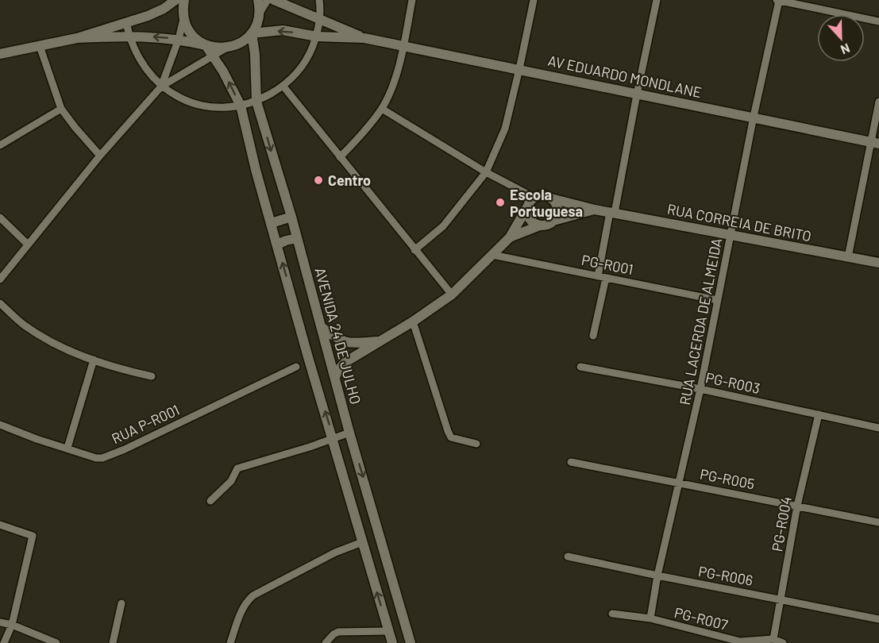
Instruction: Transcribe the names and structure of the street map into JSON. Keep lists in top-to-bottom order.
{
  "streets": {
    "street": [
      "AV EDUARDO MONDLANE",
      "RUA CORREIA DE BRITO",
      "PG-R001",
      "RUA LACERDA DE ALMEIDA",
      "AVENIDA 24 DE JULHO",
      "PG-R003",
      "RUA P-R001",
      "PG-R005",
      "PG-R004",
      "PG-R006",
      "PG-R007"
    ]
  },
  "crossings": [
    ["AV EDUARDO MONDLANE", "RUA LACERDA DE ALMEIDA"],
    ["RUA CORREIA DE BRITO", "RUA LACERDA DE ALMEIDA"],
    ["PG-R001", "RUA LACERDA DE ALMEIDA"],
    ["RUA LACERDA DE ALMEIDA", "PG-R003"],
    ["RUA LACERDA DE ALMEIDA", "PG-R005"],
    ["RUA LACERDA DE ALMEIDA", "PG-R006"],
    ["RUA LACERDA DE ALMEIDA", "PG-R007"],
    ["PG-R003", "PG-R004"],
    ["PG-R005", "PG-R004"],
    ["PG-R004", "PG-R006"],
    ["PG-R004", "PG-R007"]
  ],
  "places": ["Centro", "Escola Portuguesa"],
  "north": "bottom"
}
